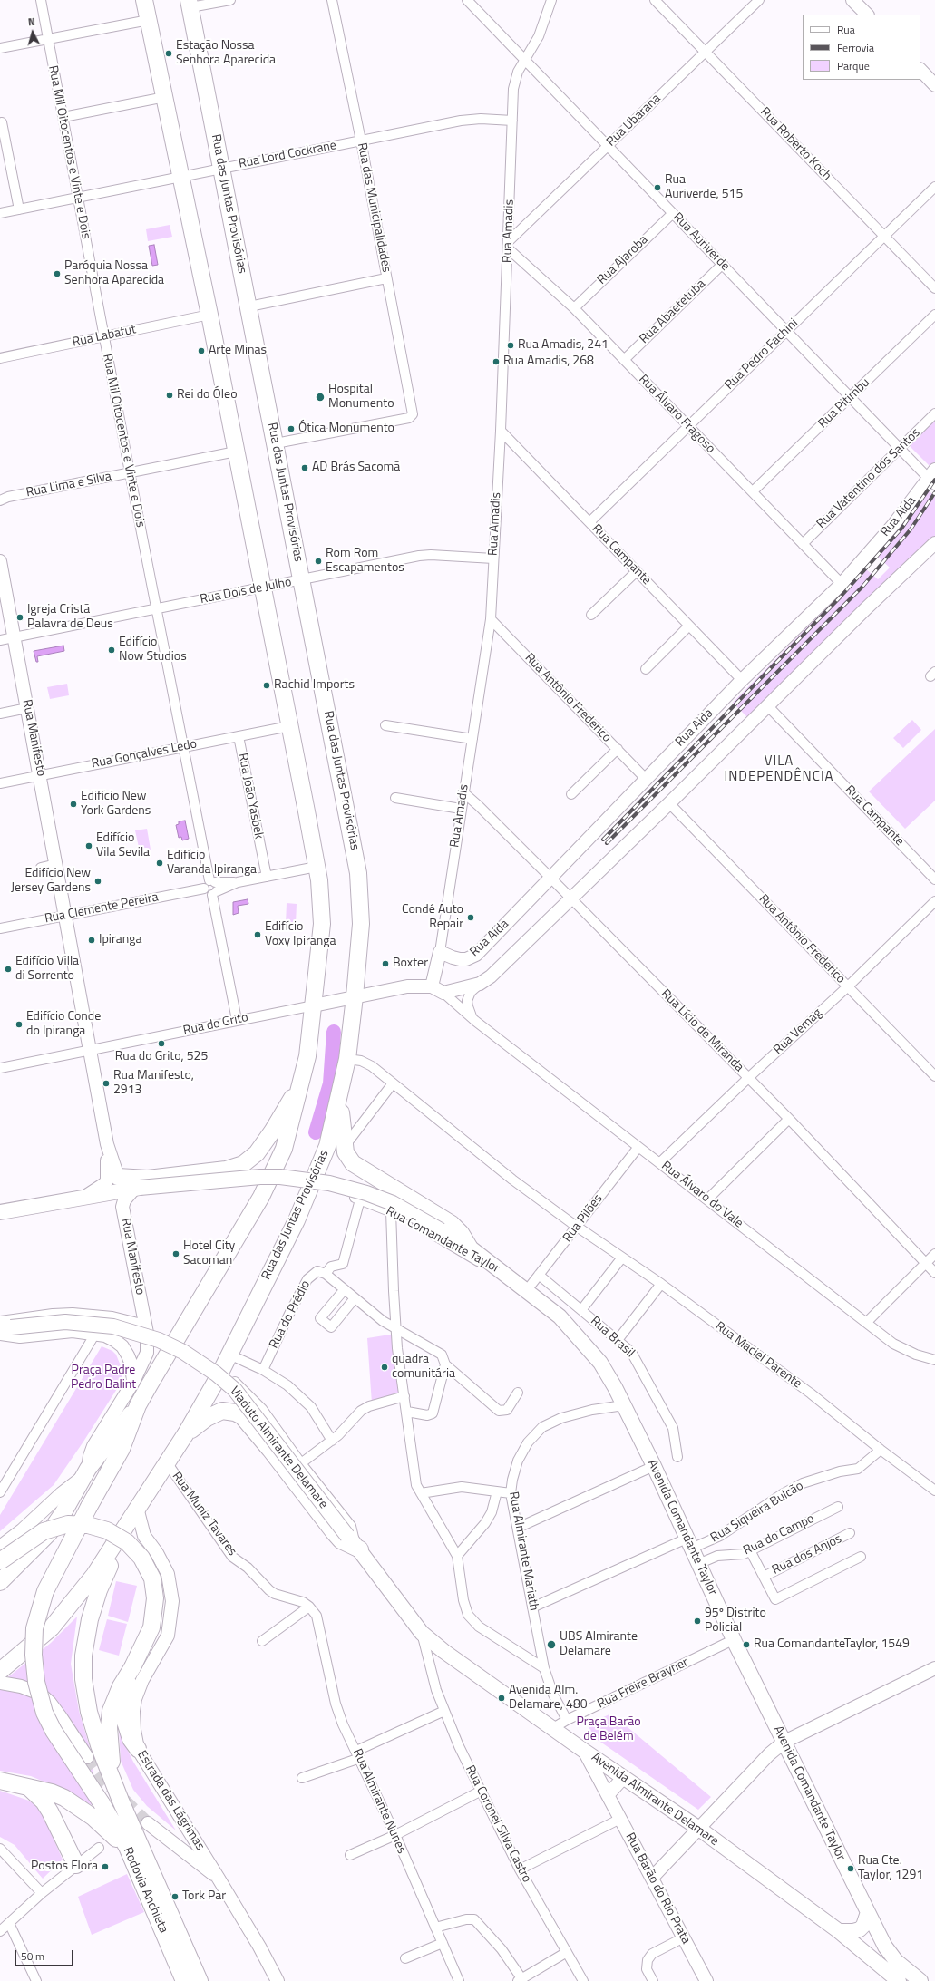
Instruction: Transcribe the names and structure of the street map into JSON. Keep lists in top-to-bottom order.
{
  "streets": {
    "highway": ["Rua das Juntas Provisórias", "Rodovia Anchieta"],
    "main road": ["Viaduto Almirante Delamare", "Avenida Comandante Taylor", "Avenida Almirante Delamare"],
    "street": [
      "Rua Ubarana",
      "Rua Roberto Koch",
      "Rua Mil Oitocentos e Vinte e Dois",
      "Rua Lord Cockrane",
      "Rua das Municipalidades",
      "Rua Amadis",
      "Rua Auriverde",
      "Rua Ajaroba",
      "Rua Abaetetuba",
      "Rua Labatut",
      "Rua Pedro Fachini",
      "Rua Pitimbu",
      "Rua Álvaro Fragoso",
      "Rua Vatentino dos Santos",
      "Rua Lima e Silva",
      "Rua Aida",
      "Rua Campante",
      "Rua Dois de Julho",
      "Rua Antônio Frederico",
      "Rua Manifesto",
      "Rua Gonçalves Ledo",
      "Rua João Yasbek",
      "Rua Clemente Pereira",
      "Rua do Grito",
      "Rua Lício de Miranda",
      "Rua Vemag",
      "Rua Álvaro do Vale",
      "Rua Pilões",
      "Rua Comandante Taylor",
      "Rua do Prédio",
      "Rua Brasil",
      "Rua Maciel Parente",
      "Rua Siqueira Bulcão",
      "Rua Muniz Tavares",
      "Rua do Campo",
      "Rua Almirante Mariath",
      "Rua dos Anjos",
      "Rua Freire Brayner",
      "Estrada das Lágrimas",
      "Rua Almirante Nunes",
      "Rua Coronel Silva Castro",
      "Rua Barão do Rio Prata"
    ]
  },
  "crossings": [
    ["Rua Ubarana", "Rua Roberto Koch"],
    ["Rua Ubarana", "Rua Amadis"],
    ["Rua Ubarana", "Rua Auriverde"],
    ["Rua Ubarana", "Rua Álvaro Fragoso"],
    ["Rua Roberto Koch", "Rua Pedro Fachini"],
    ["Rua Mil Oitocentos e Vinte e Dois", "Rua Lord Cockrane"],
    ["Rua Mil Oitocentos e Vinte e Dois", "Rua Labatut"],
    ["Rua Mil Oitocentos e Vinte e Dois", "Rua Lima e Silva"],
    ["Rua Mil Oitocentos e Vinte e Dois", "Rua Dois de Julho"],
    ["Rua Mil Oitocentos e Vinte e Dois", "Rua Gonçalves Ledo"],
    ["Rua Mil Oitocentos e Vinte e Dois", "Rua Clemente Pereira"],
    ["Rua Lord Cockrane", "Rua das Juntas Provisórias"],
    ["Rua Lord Cockrane", "Rua das Municipalidades"],
    ["Rua Lord Cockrane", "Rua Amadis"],
    ["Rua das Juntas Provisórias", "Rua das Municipalidades"],
    ["Rua das Juntas Provisórias", "Rua Dois de Julho"],
    ["Rua das Juntas Provisórias", "Rua do Grito"],
    ["Rua das Juntas Provisórias", "Rua Comandante Taylor"],
    ["Rua das Juntas Provisórias", "Rua Maciel Parente"],
    ["Rua das Juntas Provisórias", "Rua Muniz Tavares"],
    ["Rua das Juntas Provisórias", "Avenida Almirante Delamare"],
    ["Rua das Juntas Provisórias", "Estrada das Lágrimas"],
    ["Rua Amadis", "Rua Auriverde"],
    ["Rua Amadis", "Rua Álvaro Fragoso"],
    ["Rua Amadis", "Rua Aida"],
    ["Rua Amadis", "Rua Campante"],
    ["Rua Amadis", "Rua Dois de Julho"],
    ["Rua Amadis", "Rua Antônio Frederico"],
    ["Rua Amadis", "Rua do Grito"],
    ["Rua Amadis", "Rua Lício de Miranda"],
    ["Rua Amadis", "Rua Álvaro do Vale"],
    ["Rua Auriverde", "Rua Ajaroba"],
    ["Rua Auriverde", "Rua Abaetetuba"],
    ["Rua Auriverde", "Rua Pedro Fachini"],
    ["Rua Auriverde", "Rua Pitimbu"],
    ["Rua Auriverde", "Rua Vatentino dos Santos"],
    ["Rua Auriverde", "Rua Aida"],
    ["Rua Ajaroba", "Rua Álvaro Fragoso"],
    ["Rua Abaetetuba", "Rua Álvaro Fragoso"],
    ["Rua Pedro Fachini", "Rua Álvaro Fragoso"],
    ["Rua Pedro Fachini", "Rua Campante"],
    ["Rua Pitimbu", "Rua Álvaro Fragoso"],
    ["Rua Álvaro Fragoso", "Rua Vatentino dos Santos"],
    ["Rua Álvaro Fragoso", "Rua Aida"],
    ["Rua Aida", "Rua Campante"],
    ["Rua Aida", "Rua Antônio Frederico"],
    ["Rua Aida", "Rua Lício de Miranda"],
    ["Rua Dois de Julho", "Rua Manifesto"],
    ["Rua Antônio Frederico", "Rua Vemag"],
    ["Rua Manifesto", "Rua Gonçalves Ledo"],
    ["Rua Manifesto", "Rua Clemente Pereira"],
    ["Rua Manifesto", "Rua do Grito"],
    ["Rua Manifesto", "Avenida Comandante Taylor"],
    ["Rua Gonçalves Ledo", "Rua João Yasbek"],
    ["Rua do Grito", "Rua Álvaro do Vale"],
    ["Rua Lício de Miranda", "Rua Vemag"],
    ["Rua Vemag", "Rua Álvaro do Vale"],
    ["Rua Álvaro do Vale", "Rua Pilões"],
    ["Rua Pilões", "Rua Brasil"],
    ["Rua Pilões", "Rua Maciel Parente"],
    ["Rua Pilões", "Avenida Comandante Taylor"],
    ["Rua Comandante Taylor", "Avenida Comandante Taylor"],
    ["Rua Maciel Parente", "Rua Siqueira Bulcão"],
    ["Viaduto Almirante Delamare", "Avenida Almirante Delamare"],
    ["Rua Siqueira Bulcão", "Avenida Comandante Taylor"],
    ["Rua Siqueira Bulcão", "Rua Almirante Mariath"],
    ["Rua Muniz Tavares", "Rua Almirante Nunes"],
    ["Avenida Comandante Taylor", "Rua do Campo"],
    ["Avenida Comandante Taylor", "Rua Almirante Mariath"],
    ["Avenida Comandante Taylor", "Rua Freire Brayner"],
    ["Rua Almirante Mariath", "Rua Freire Brayner"],
    ["Rua Freire Brayner", "Avenida Almirante Delamare"],
    ["Avenida Almirante Delamare", "Rua Coronel Silva Castro"],
    ["Avenida Almirante Delamare", "Rua Barão do Rio Prata"]
  ],
  "districts": ["VILA INDEPENDÊNCIA"],
  "parks": ["Praça Padre Pedro Balint", "Praça Barão de Belém"],
  "places": [
    "Estação Nossa Senhora Aparecida",
    "Rua Auriverde, 515",
    "Paróquia Nossa Senhora Aparecida",
    "Rua Amadis, 241",
    "Arte Minas",
    "Rua Amadis, 268",
    "Rei do Óleo",
    "Hospital Monumento",
    "Ótica Monumento",
    "AD Brás Sacomã",
    "Rom Rom Escapamentos",
    "Igreja Cristã Palavra de Deus",
    "Edifício Now Studios",
    "Rachid Imports",
    "Edifício New York Gardens",
    "Edifício Vila Sevila",
    "Edifício Varanda Ipiranga",
    "Edifício New Jersey Gardens",
    "Condé Auto Repair",
    "Edifício Voxy Ipiranga",
    "Ipiranga",
    "Boxter",
    "Edifício Villa di Sorrento",
    "Edifício Conde do Ipiranga",
    "Rua do Grito, 525",
    "Rua Manifesto, 2913",
    "Hotel City Sacoman",
    "quadra comunitária",
    "95º Distrito Policial",
    "UBS Almirante Delamare",
    "Rua ComandanteTaylor, 1549",
    "Avenida Alm. Delamare, 480",
    "Postos Flora",
    "Rua Cte. Taylor, 1291",
    "Tork Par"
  ],
  "legend": ["Rua", "Ferrovia", "Parque"],
  "scale_bar": "50 m",
  "north": "top"
}
